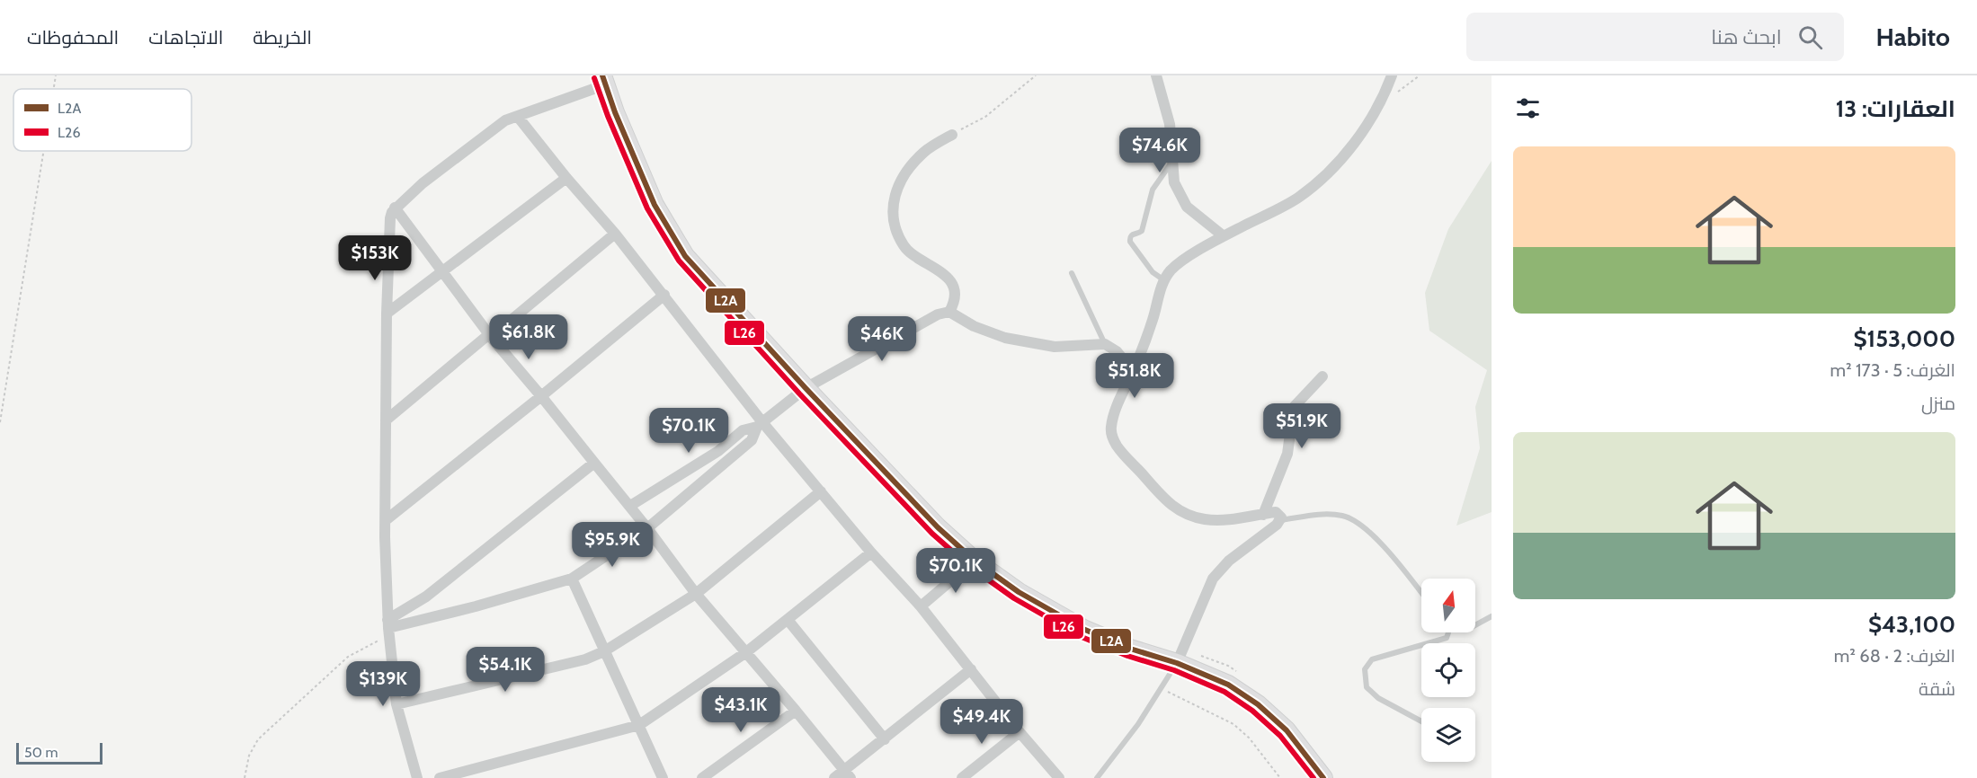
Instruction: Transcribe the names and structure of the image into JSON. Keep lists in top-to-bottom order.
{
  "lines": ["transit line L2A", "transit line L26"],
  "legend": ["L2A", "L26"],
  "scale_bar": "50 m",
  "north": "top",
  "page": {
    "header": "Habito",
    "search": "ابحث هنا",
    "nav": ["الخريطة", "الاتجاهات", "المحفوظات"],
    "heading": "العقارات: 13",
    "price": [
      "$74.6K",
      "$153K",
      "$61.8K",
      "$46K",
      "$51.8K",
      "$51.9K",
      "$70.1K",
      "$95.9K",
      "$70.1K",
      "$54.1K",
      "$139K",
      "$43.1K",
      "$49.4K"
    ],
    "list": [
      {
        "name": "$153,000",
        "note": "الغرف: 5 · 173 m² · منزل"
      },
      {
        "name": "$43,100",
        "note": "الغرف: 2 · 68 m² · شقة"
      }
    ],
    "scale": "50 m"
  }
}
